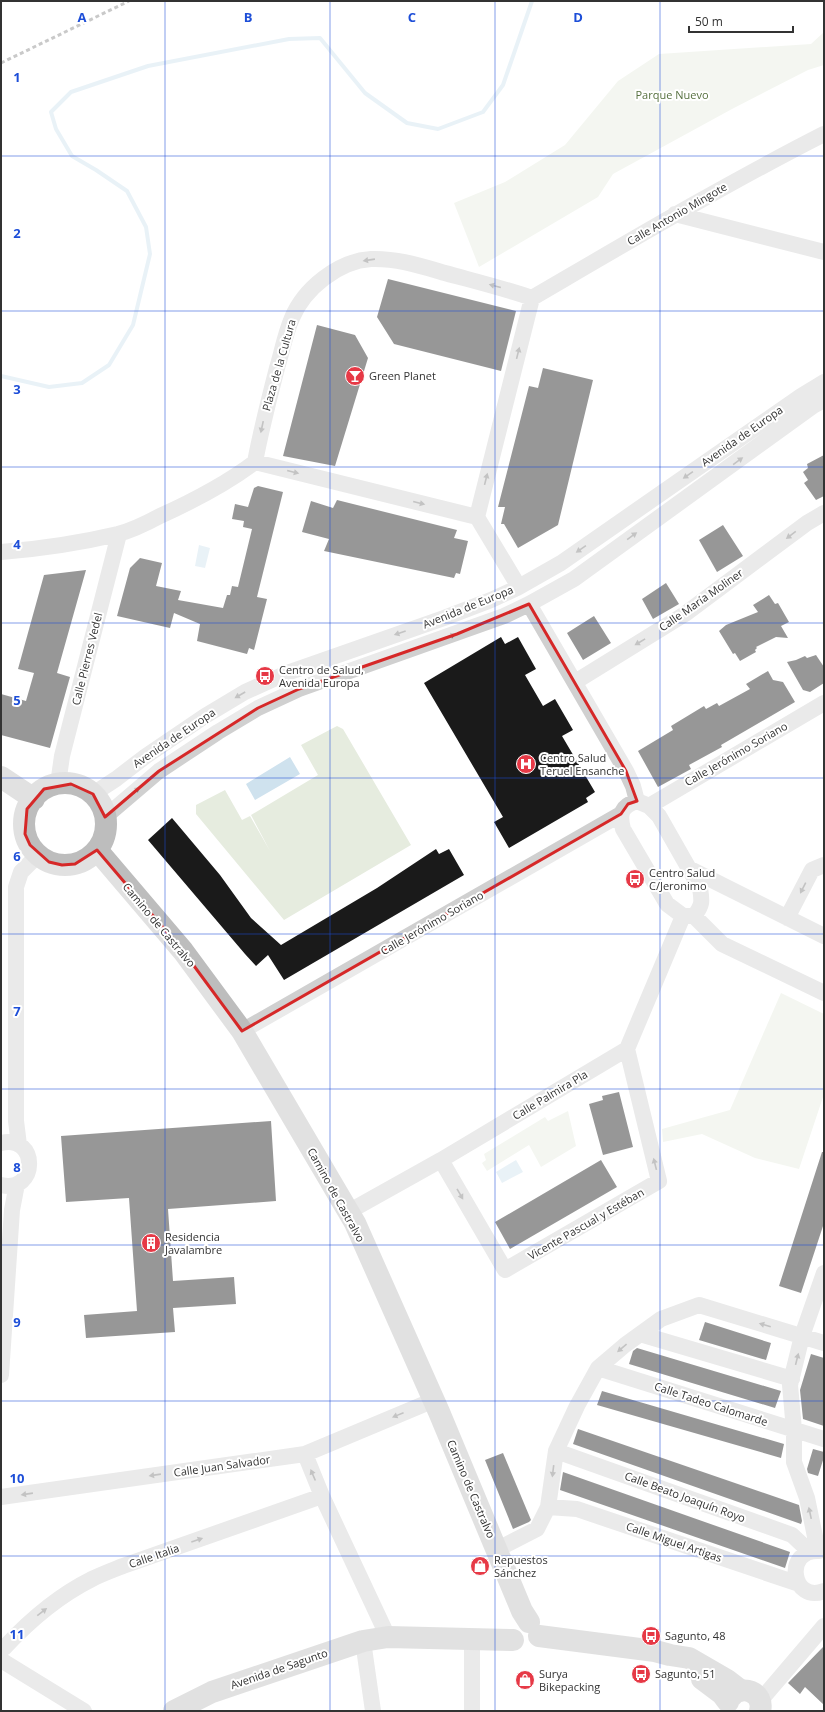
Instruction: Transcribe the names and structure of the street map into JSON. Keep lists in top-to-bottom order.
{
  "streets": {
    "street": [
      "Calle Antonio Mingote",
      "Plaza de la Cultura",
      "Avenida de Europa",
      "Calle María Moliner",
      "Calle Pierres Vedel",
      "Calle Jerónimo Soriano",
      "Camino de Castralvo",
      "Calle Palmira Pla",
      "Vicente Pascual y Estéban",
      "Calle Tadeo Calomarde",
      "Calle Juan Salvador",
      "Calle Beato Joaquín Royo",
      "Calle Miguel Artigas",
      "Calle Italia",
      "Avenida de Sagunto"
    ]
  },
  "crossings": [
    ["Calle Antonio Mingote", "Plaza de la Cultura"],
    ["Avenida de Europa", "Calle Pierres Vedel"],
    ["Avenida de Europa", "Camino de Castralvo"],
    ["Calle Pierres Vedel", "Camino de Castralvo"],
    ["Calle Jerónimo Soriano", "Camino de Castralvo"],
    ["Camino de Castralvo", "Calle Palmira Pla"],
    ["Camino de Castralvo", "Calle Juan Salvador"],
    ["Camino de Castralvo", "Avenida de Sagunto"],
    ["Calle Palmira Pla", "Vicente Pascual y Estéban"]
  ],
  "one_way": ["Calle María Moliner", "Calle Juan Salvador", "Calle Italia"],
  "parks": ["Parque Nuevo"],
  "places": {
    "bar": ["Green Planet"],
    "bus stop": [
      "Centro de Salud, Avenida Europa",
      "Centro Salud C/Jeronimo",
      "Sagunto, 48",
      "Sagunto, 51"
    ],
    "hospital": ["Centro Salud Teruel Ensanche"],
    "building": ["Residencia Javalambre"],
    "shop": ["Repuestos Sánchez", "Surya Bikepacking"]
  },
  "scale_bar": "50 m",
  "grid": {
    "columns": [
      "A",
      "B",
      "C",
      "D"
    ],
    "rows": [
      "1",
      "2",
      "3",
      "4",
      "5",
      "6",
      "7",
      "8",
      "9",
      "10",
      "11"
    ]
  }
}
